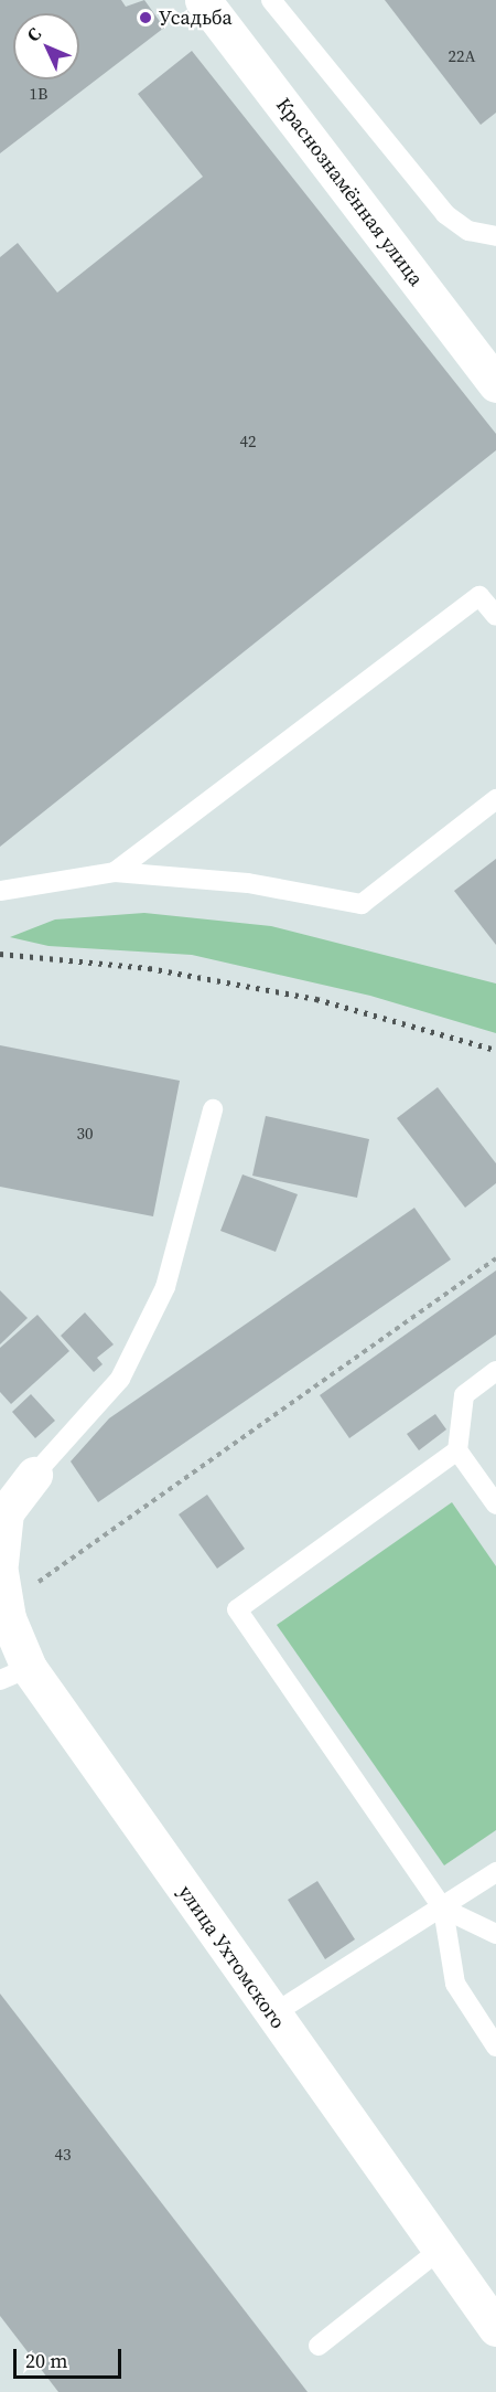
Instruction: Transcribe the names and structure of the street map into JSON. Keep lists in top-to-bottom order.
{
  "streets": {
    "street": ["Краснознамённая улица", "улица Ухтомского"]
  },
  "places": ["Усадьба"],
  "house_numbers": [
    "22А",
    "1В",
    "42",
    "30",
    "43"
  ],
  "scale_bar": "20 m",
  "north": "top left"
}
